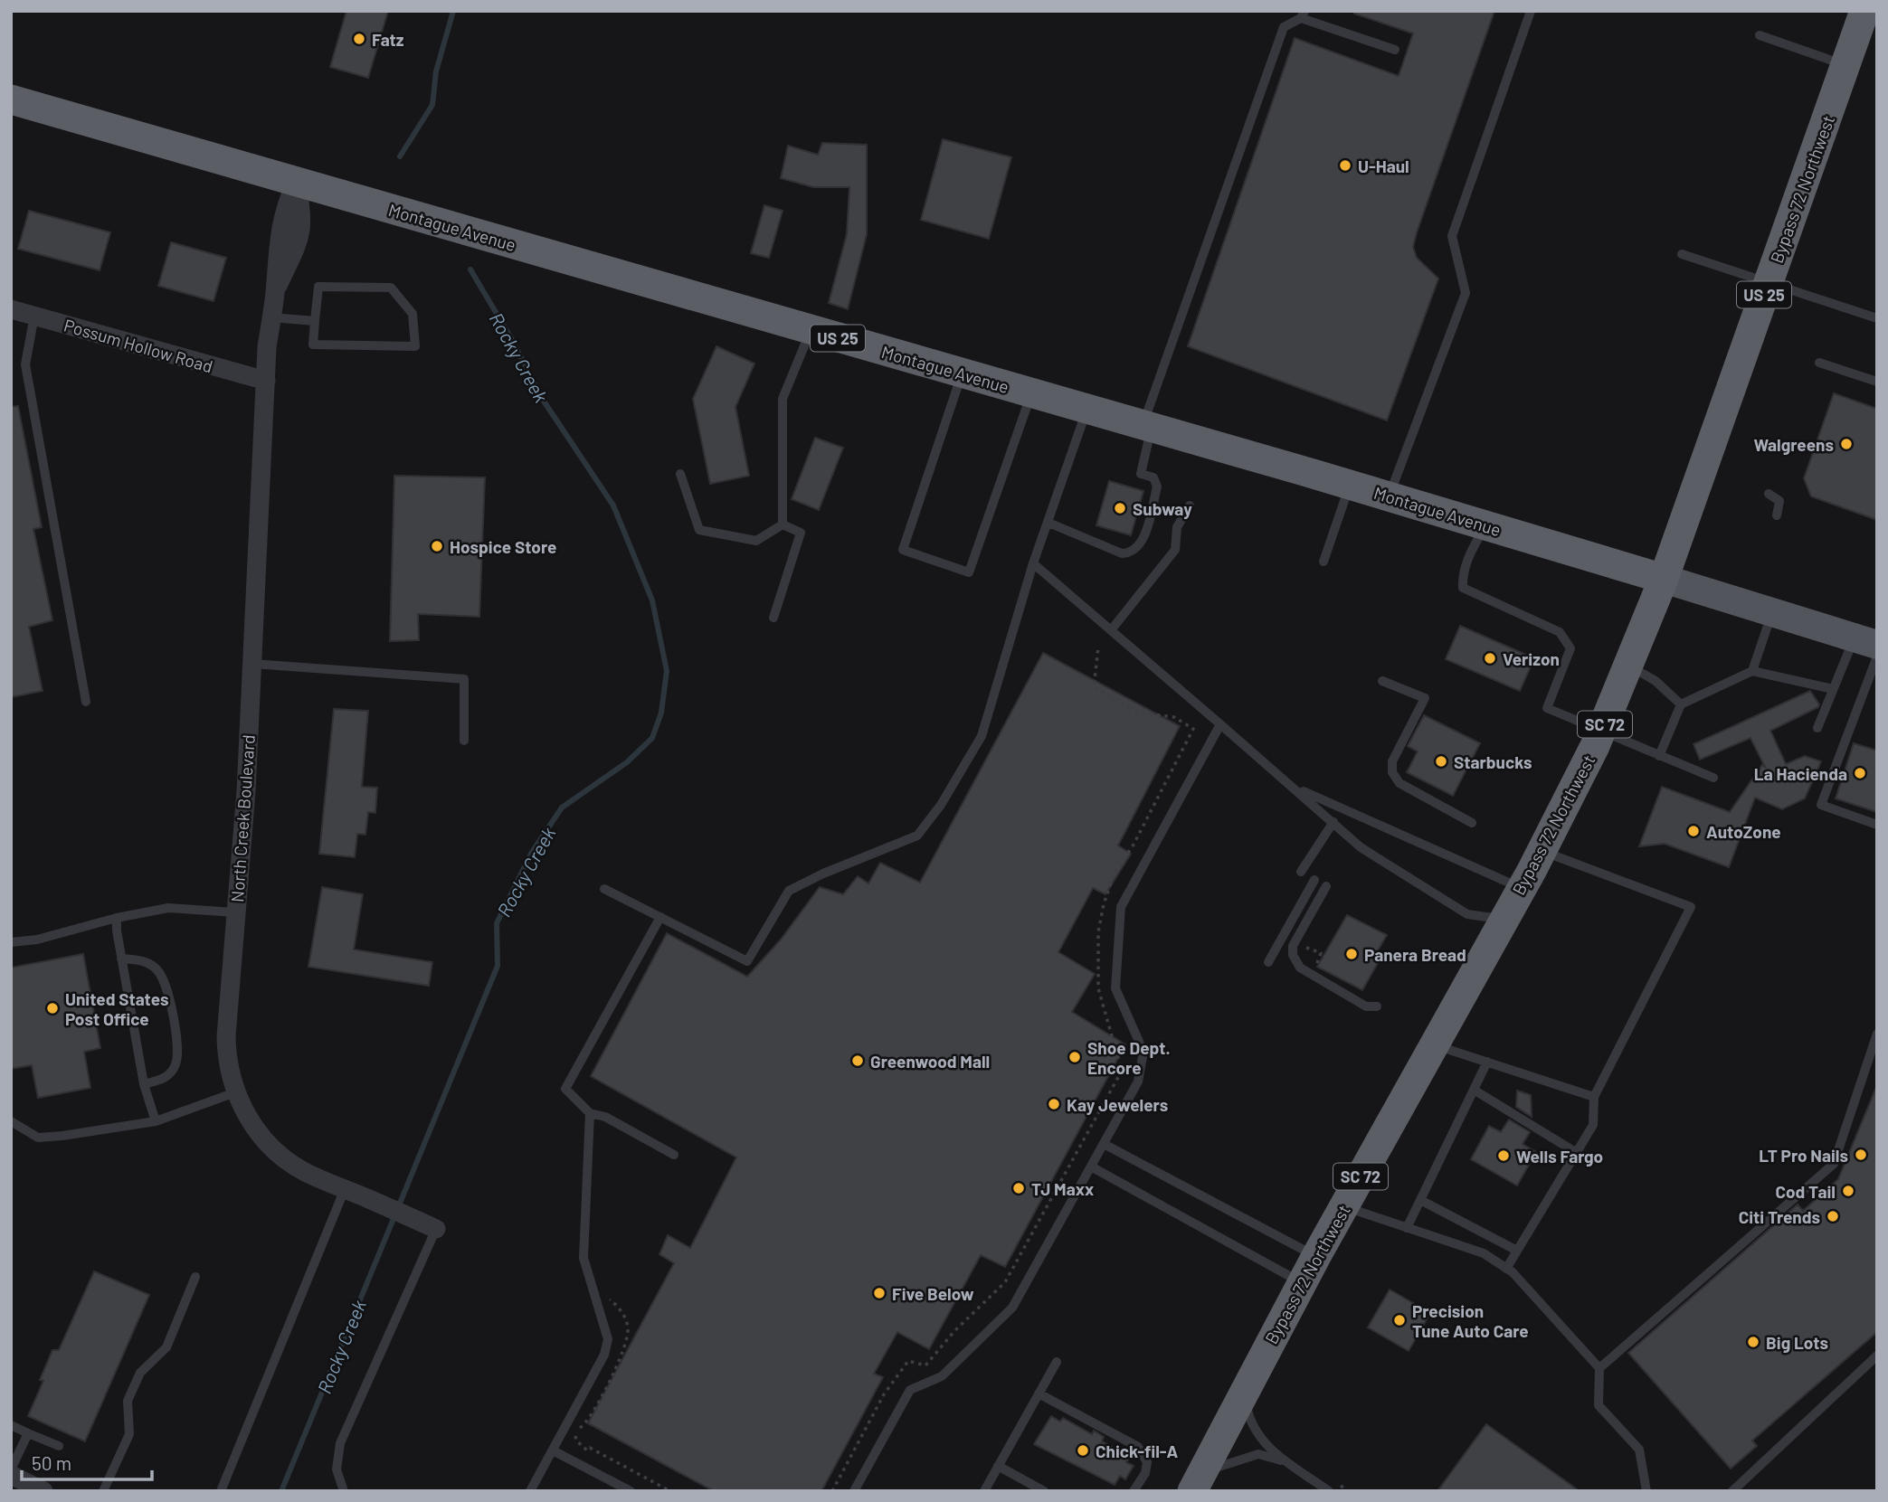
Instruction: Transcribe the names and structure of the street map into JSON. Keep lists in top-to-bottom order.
{
  "streets": {
    "highway": [
      "Bypass 72 Northwest",
      "Montague Avenue",
      "US 25",
      "SC 72"
    ],
    "street": ["Possum Hollow Road", "North Creek Boulevard"]
  },
  "crossings": [
    ["Bypass 72 Northwest", "Montague Avenue"],
    ["Montague Avenue", "North Creek Boulevard"],
    ["Possum Hollow Road", "North Creek Boulevard"]
  ],
  "water": ["Rocky Creek"],
  "places": [
    "Fatz",
    "U-Haul",
    "Walgreens",
    "Subway",
    "Hospice Store",
    "Verizon",
    "Starbucks",
    "La Hacienda",
    "AutoZone",
    "Panera Bread",
    "United States Post Office",
    "Shoe Dept. Encore",
    "Greenwood Mall",
    "Kay Jewelers",
    "LT Pro Nails",
    "Wells Fargo",
    "TJ Maxx",
    "Cod Tail",
    "Citi Trends",
    "Five Below",
    "Precision Tune Auto Care",
    "Big Lots",
    "Chick-fil-A"
  ],
  "scale_bar": "50 m"
}
